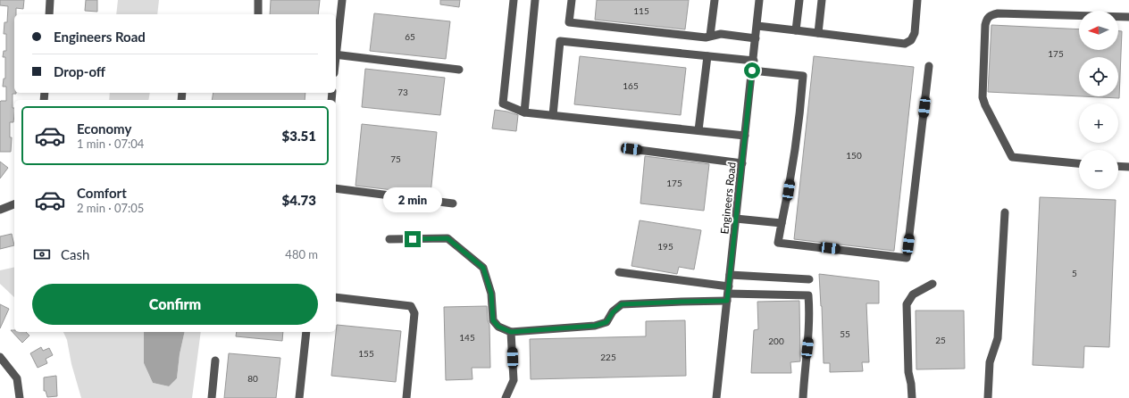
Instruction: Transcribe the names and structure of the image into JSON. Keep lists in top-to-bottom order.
{
  "streets": {
    "street": ["Engineers Road"]
  },
  "house_numbers": [
    "115",
    "65",
    "175",
    "165",
    "73",
    "150",
    "75",
    "175",
    "195",
    "5",
    "55",
    "145",
    "25",
    "200",
    "155",
    "225",
    "80"
  ],
  "north": "left",
  "page": {
    "map_buttons": ["+", "−"],
    "banner": ["Engineers Road", "Drop-off"],
    "list": [
      {
        "name": "Economy",
        "note": "1 min · 07:04",
        "value": "$3.51"
      },
      {
        "name": "Comfort",
        "note": "2 min · 07:05",
        "value": "$4.73"
      }
    ],
    "bubble": "2 min",
    "pay": ["Cash", "480 m"],
    "buttons": "Confirm"
  }
}
